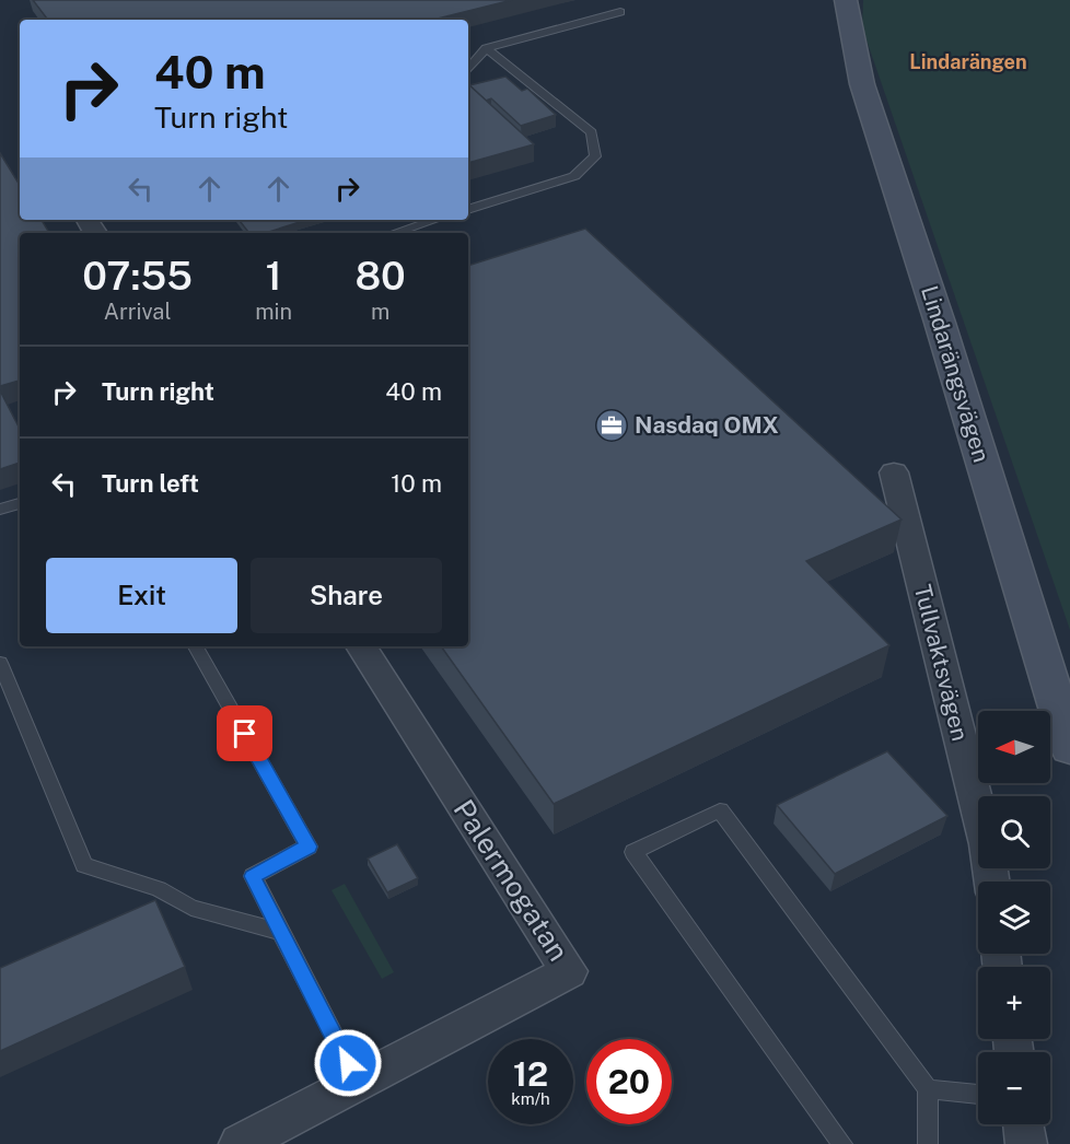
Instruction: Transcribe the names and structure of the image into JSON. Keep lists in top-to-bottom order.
{
  "streets": {
    "street": ["Lindarängsvägen", "Tullvaktsvägen", "Palermogatan"]
  },
  "districts": ["Lindarängen"],
  "places": {
    "office": ["Nasdaq OMX"]
  },
  "north": "left",
  "page": {
    "turn": ["40 m", "Turn right"],
    "eta": [
      "07:55",
      "Arrival",
      "1",
      "min",
      "80",
      "m"
    ],
    "list": [
      {
        "name": "Turn right",
        "value": "40 m"
      },
      {
        "name": "Turn left",
        "value": "10 m"
      }
    ],
    "buttons": ["Exit", "Share"],
    "map_buttons": ["+", "−"],
    "speed": "12 km/h",
    "limit": "20"
  }
}
